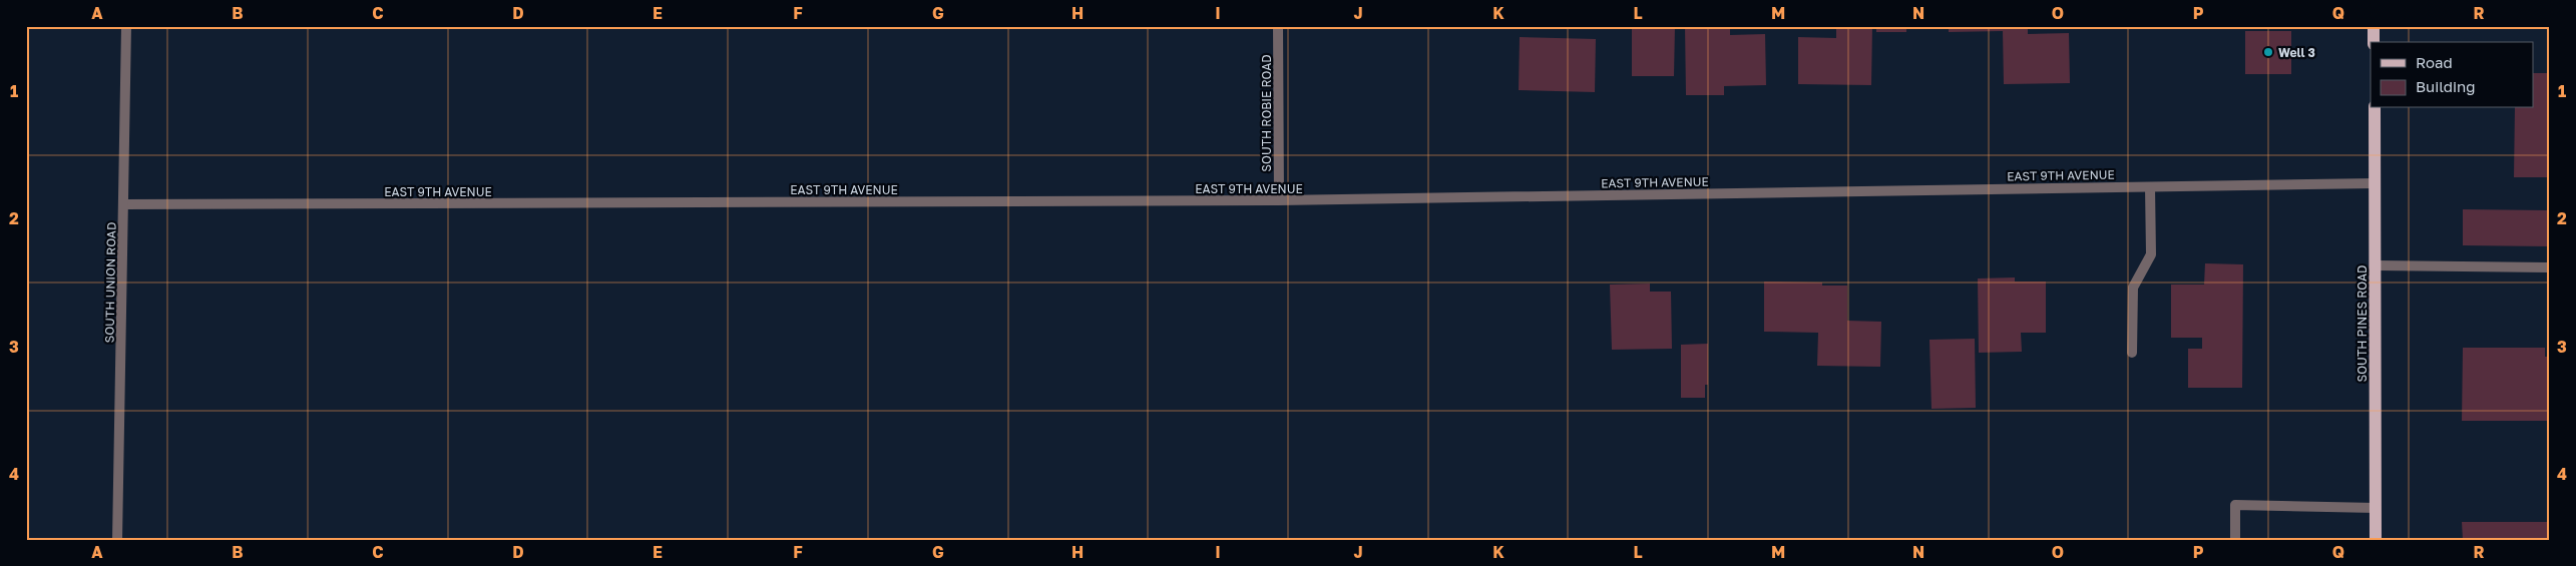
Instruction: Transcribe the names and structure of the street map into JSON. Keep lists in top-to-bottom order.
{
  "streets": {
    "main road": ["SOUTH PINES ROAD"],
    "street": ["SOUTH ROBIE ROAD", "EAST 9TH AVENUE", "SOUTH UNION ROAD"]
  },
  "crossings": [
    ["SOUTH ROBIE ROAD", "EAST 9TH AVENUE"],
    ["EAST 9TH AVENUE", "SOUTH UNION ROAD"],
    ["EAST 9TH AVENUE", "SOUTH PINES ROAD"]
  ],
  "places": ["Well 3"],
  "legend": ["Road", "Building"],
  "grid": {
    "columns": [
      "A",
      "B",
      "C",
      "D",
      "E",
      "F",
      "G",
      "H",
      "I",
      "J",
      "K",
      "L",
      "M",
      "N",
      "O",
      "P",
      "Q",
      "R"
    ],
    "rows": [
      "1",
      "2",
      "3",
      "4"
    ]
  }
}
